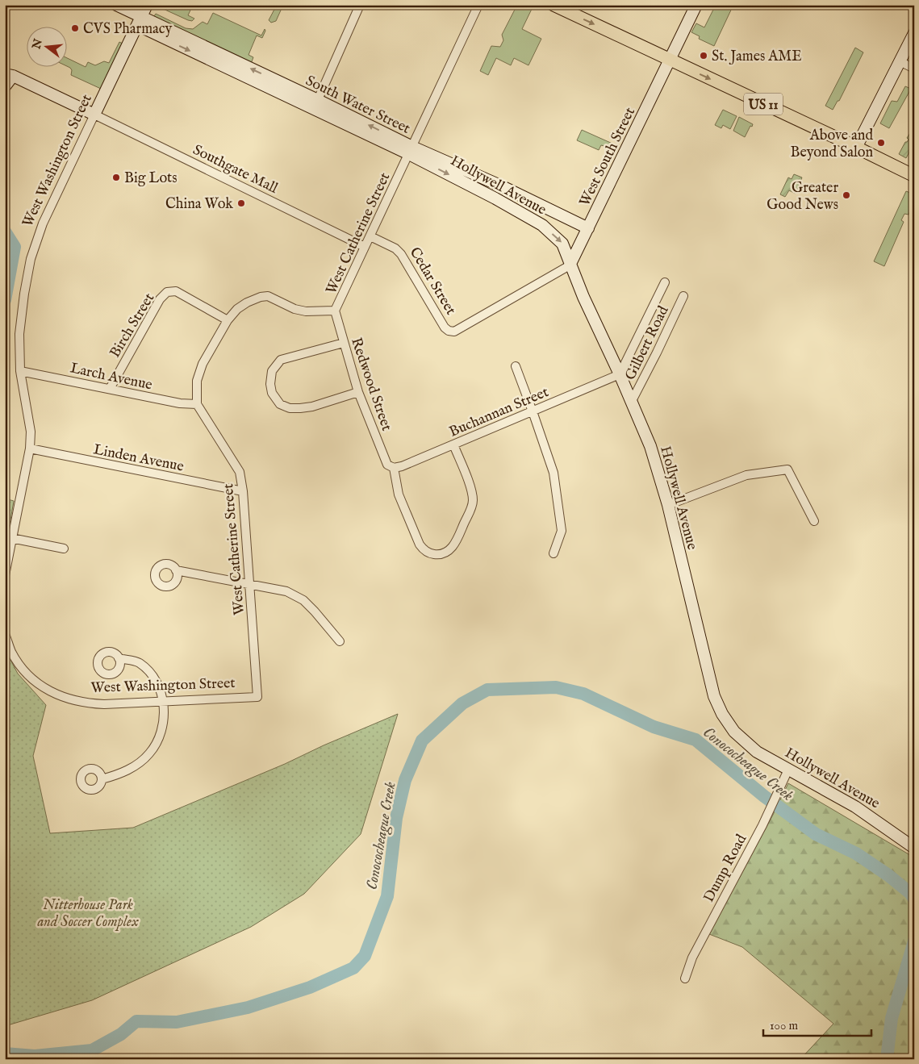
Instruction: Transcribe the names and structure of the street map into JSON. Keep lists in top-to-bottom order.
{
  "streets": {
    "main road": ["US 11"],
    "street": [
      "South Water Street",
      "West South Street",
      "West Washington Street",
      "Southgate Mall",
      "Hollywell Avenue",
      "West Catherine Street",
      "Cedar Street",
      "Birch Street",
      "Gilbert Road",
      "Larch Avenue",
      "Redwood Street",
      "Buchannan Street",
      "Linden Avenue",
      "Dump Road"
    ]
  },
  "crossings": [
    ["South Water Street", "West South Street"],
    ["South Water Street", "West Washington Street"],
    ["South Water Street", "Hollywell Avenue"],
    ["South Water Street", "West Catherine Street"],
    ["US 11", "West South Street"],
    ["West South Street", "Hollywell Avenue"],
    ["West South Street", "Cedar Street"],
    ["West Washington Street", "Southgate Mall"],
    ["West Washington Street", "West Catherine Street"],
    ["West Washington Street", "Larch Avenue"],
    ["West Washington Street", "Linden Avenue"],
    ["Southgate Mall", "West Catherine Street"],
    ["Hollywell Avenue", "West Catherine Street"],
    ["Hollywell Avenue", "Cedar Street"],
    ["Hollywell Avenue", "Gilbert Road"],
    ["Hollywell Avenue", "Buchannan Street"],
    ["Hollywell Avenue", "Dump Road"],
    ["West Catherine Street", "Cedar Street"],
    ["West Catherine Street", "Birch Street"],
    ["West Catherine Street", "Larch Avenue"],
    ["West Catherine Street", "Redwood Street"],
    ["West Catherine Street", "Linden Avenue"],
    ["Birch Street", "Larch Avenue"],
    ["Redwood Street", "Buchannan Street"]
  ],
  "water": ["Conococheague Creek"],
  "parks": ["Nitterhouse Park and Soccer Complex"],
  "places": [
    "CVS Pharmacy",
    "St. James AME",
    "Above and Beyond Salon",
    "Big Lots",
    "Greater Good News",
    "China Wok"
  ],
  "scale_bar": "100 m",
  "north": "left"
}
